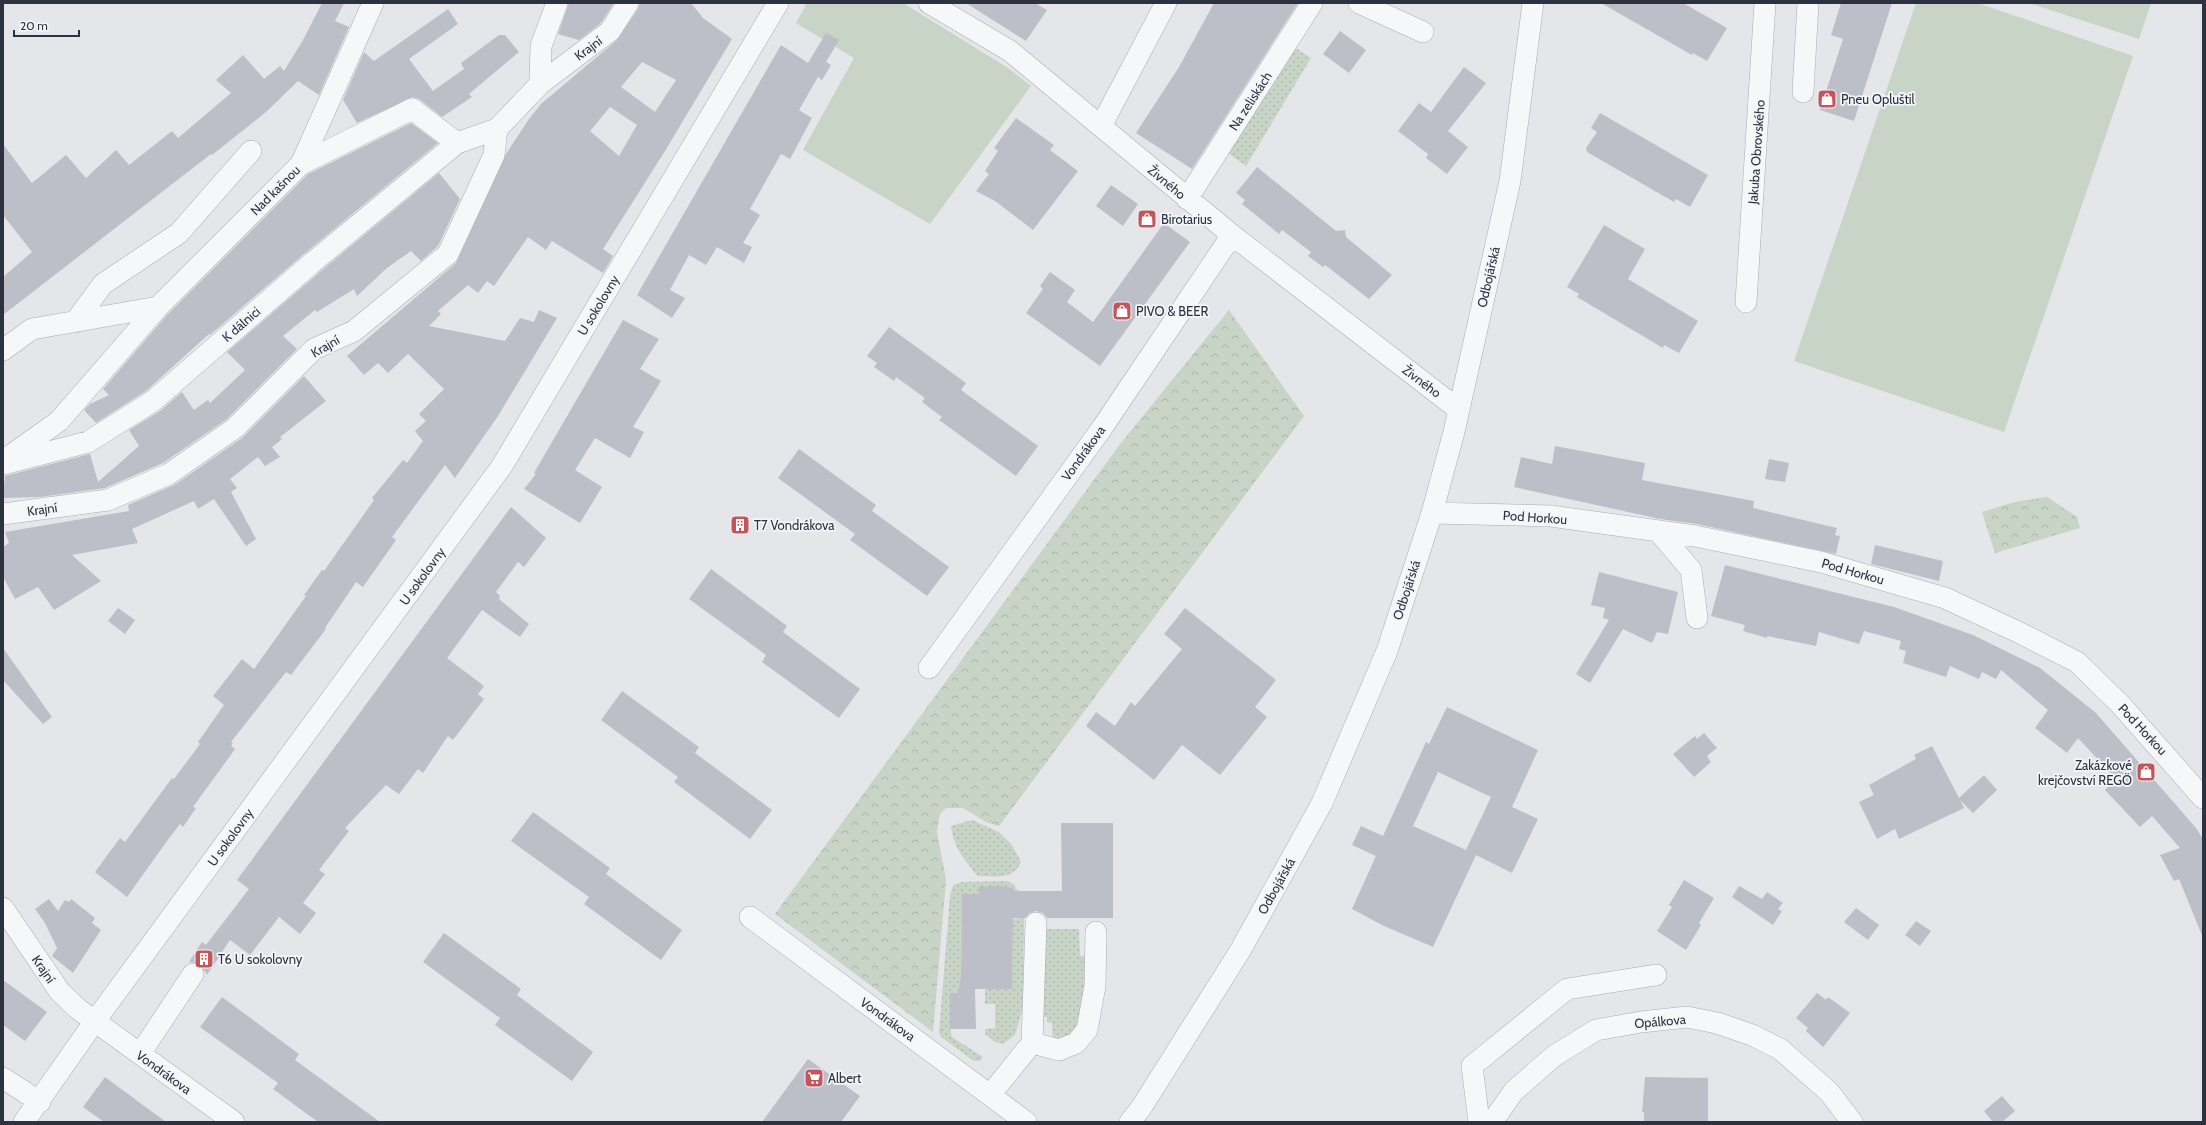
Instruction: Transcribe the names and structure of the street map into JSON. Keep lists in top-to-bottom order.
{
  "streets": {
    "street": [
      "Krajní",
      "Na zeliskách",
      "Jakuba Obrovského",
      "Živného",
      "Nad kašnou",
      "Odbojářská",
      "U sokolovny",
      "K dálnici",
      "Vondrákova",
      "Pod Horkou",
      "Opálkova"
    ]
  },
  "crossings": [
    ["Krajní", "U sokolovny"],
    ["Krajní", "K dálnici"],
    ["Krajní", "Vondrákova"],
    ["Na zeliskách", "Živného"],
    ["Živného", "Odbojářská"],
    ["Živného", "Vondrákova"],
    ["Odbojářská", "Pod Horkou"],
    ["U sokolovny", "Vondrákova"]
  ],
  "places": {
    "shop": [
      "Pneu Opluštil",
      "Birotarius",
      "PIVO & BEER",
      "Zakázkové krejčovství REGÖ"
    ],
    "building": ["T7 Vondrákova", "T6 U sokolovny"],
    "supermarket": ["Albert"]
  },
  "scale_bar": "20 m"
}
